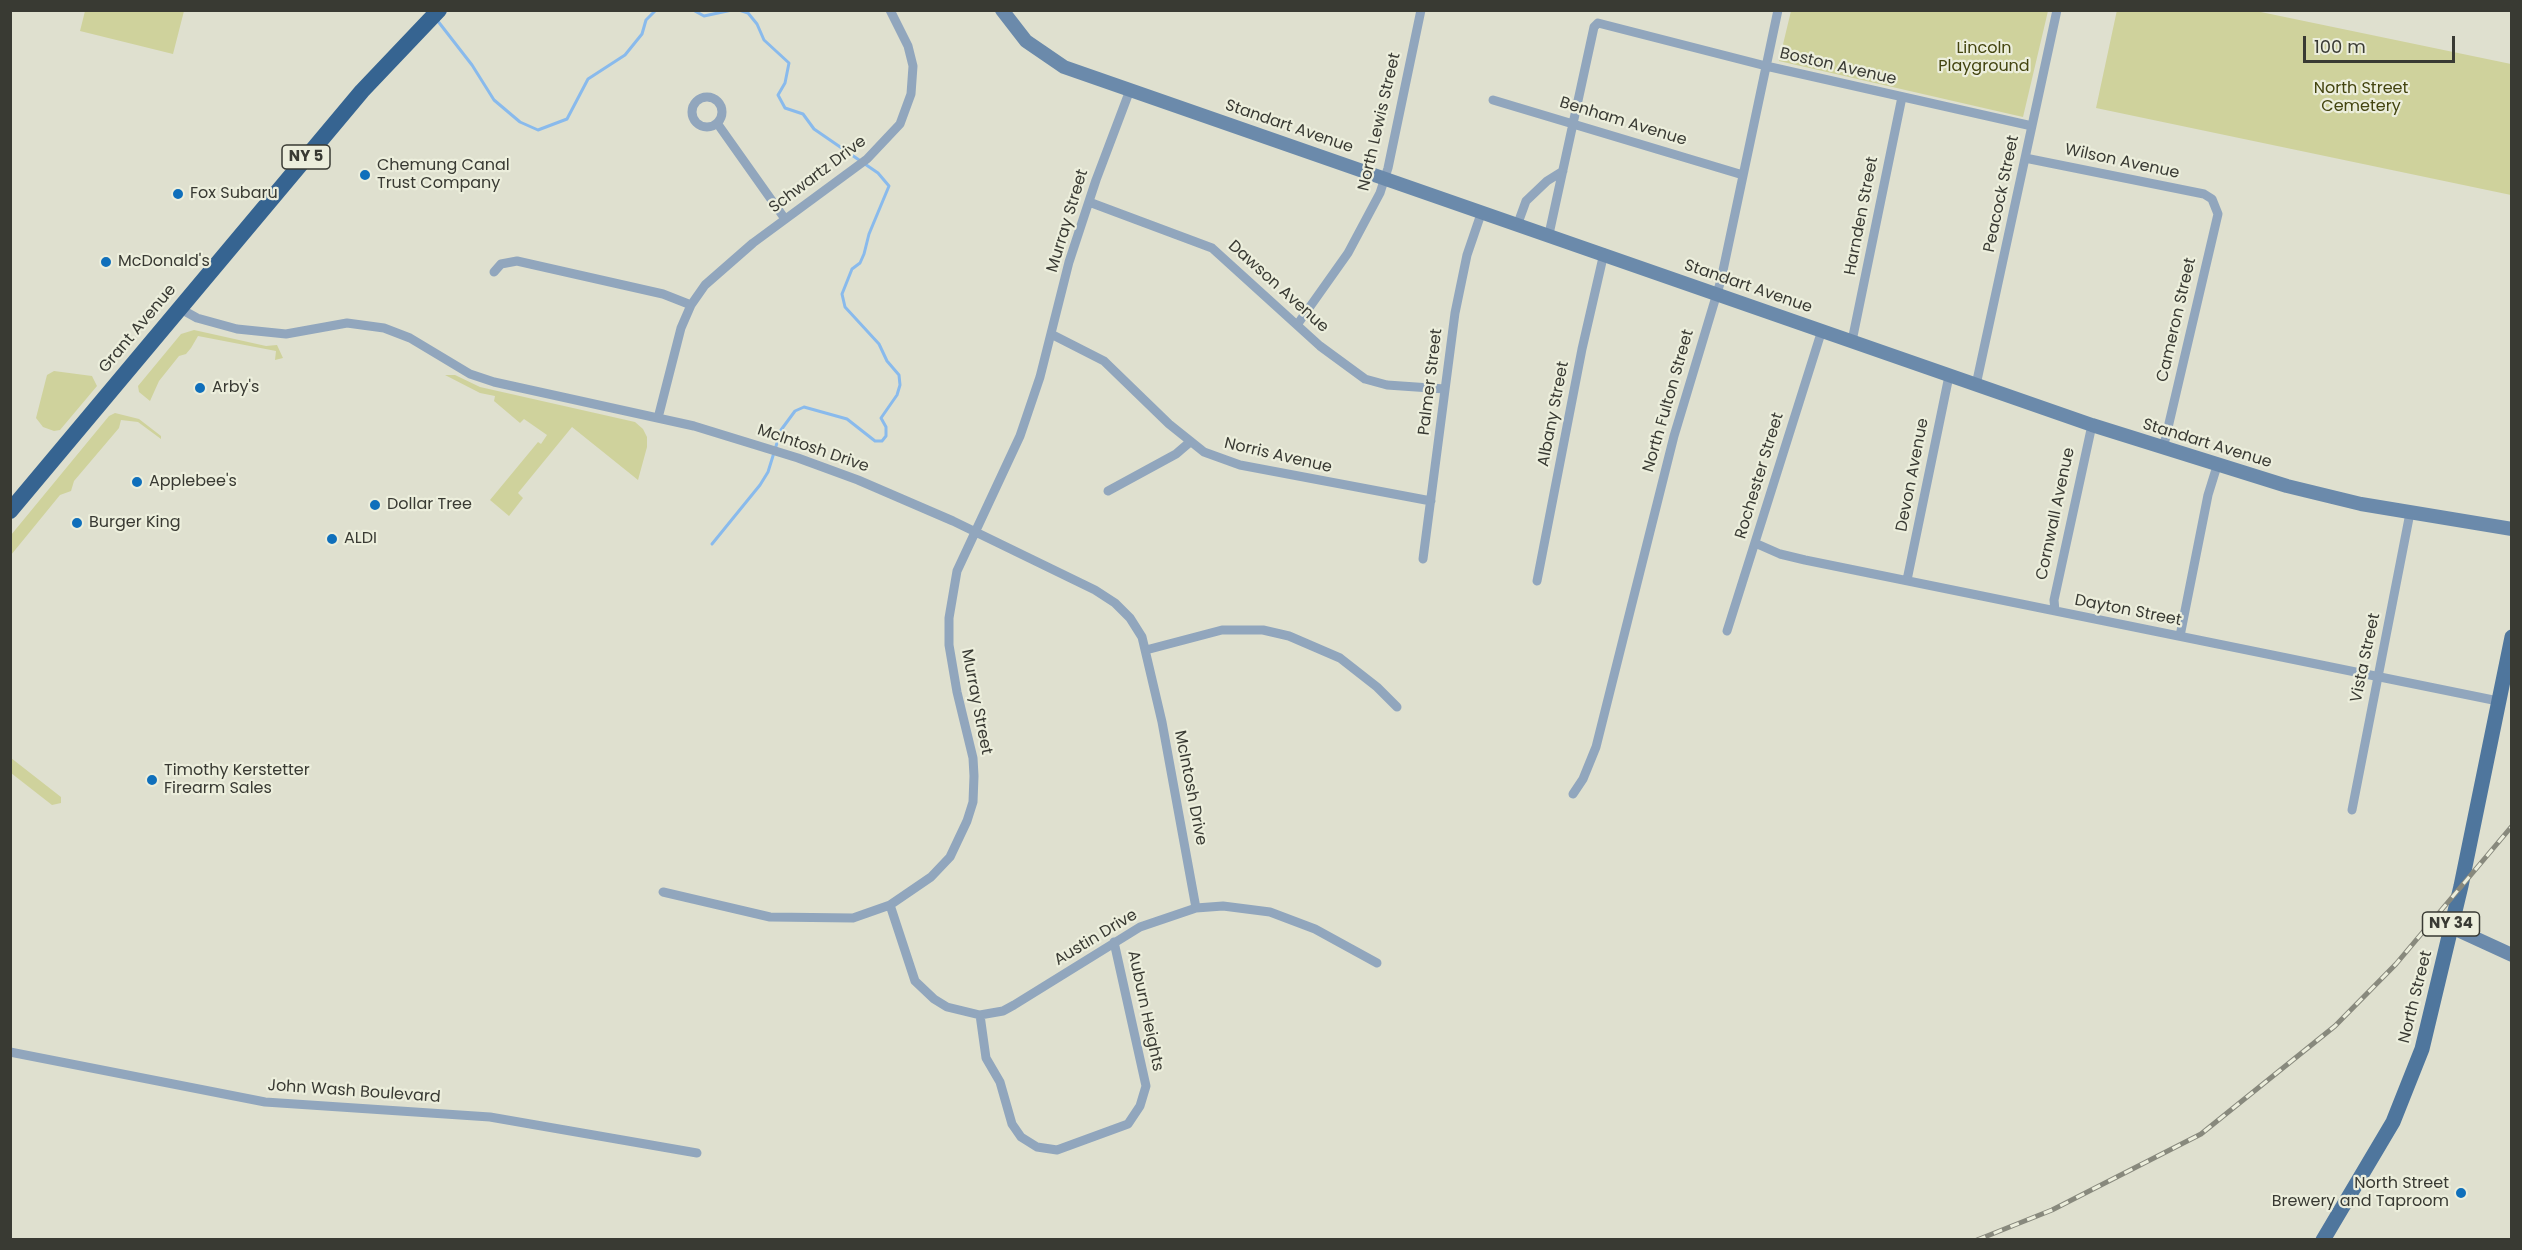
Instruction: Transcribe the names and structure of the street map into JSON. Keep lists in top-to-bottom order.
{
  "streets": {
    "highway": ["NY 5", "Grant Avenue"],
    "main road": ["NY 34", "North Street"],
    "street": [
      "Boston Avenue",
      "North Lewis Street",
      "Benham Avenue",
      "Standart Avenue",
      "Wilson Avenue",
      "Schwartz Drive",
      "Peacock Street",
      "Harnden Street",
      "Murray Street",
      "Dawson Avenue",
      "Cameron Street",
      "Palmer Street",
      "North Fulton Street",
      "Albany Street",
      "McIntosh Drive",
      "Norris Avenue",
      "Devon Avenue",
      "Rochester Street",
      "Cornwall Avenue",
      "Dayton Street",
      "Vista Street",
      "Austin Drive",
      "Auburn Heights",
      "John Wash Boulevard"
    ]
  },
  "crossings": [
    ["Boston Avenue", "Benham Avenue"],
    ["Boston Avenue", "Peacock Street"],
    ["Boston Avenue", "Harnden Street"],
    ["Boston Avenue", "North Fulton Street"],
    ["North Lewis Street", "Standart Avenue"],
    ["North Lewis Street", "Dawson Avenue"],
    ["Benham Avenue", "North Fulton Street"],
    ["Standart Avenue", "Peacock Street"],
    ["Standart Avenue", "Harnden Street"],
    ["Standart Avenue", "Murray Street"],
    ["Standart Avenue", "Cameron Street"],
    ["Standart Avenue", "Palmer Street"],
    ["Standart Avenue", "North Fulton Street"],
    ["Standart Avenue", "Albany Street"],
    ["Standart Avenue", "Devon Avenue"],
    ["Standart Avenue", "Rochester Street"],
    ["Standart Avenue", "Cornwall Avenue"],
    ["Standart Avenue", "Vista Street"],
    ["Wilson Avenue", "Peacock Street"],
    ["Wilson Avenue", "Cameron Street"],
    ["Schwartz Drive", "McIntosh Drive"],
    ["Murray Street", "Dawson Avenue"],
    ["Murray Street", "McIntosh Drive"],
    ["Murray Street", "Norris Avenue"],
    ["Murray Street", "Austin Drive"],
    ["Dawson Avenue", "Palmer Street"],
    ["Grant Avenue", "McIntosh Drive"],
    ["Palmer Street", "Norris Avenue"],
    ["McIntosh Drive", "Austin Drive"],
    ["Devon Avenue", "Dayton Street"],
    ["Rochester Street", "Dayton Street"],
    ["Cornwall Avenue", "Dayton Street"],
    ["Dayton Street", "Vista Street"],
    ["Dayton Street", "North Street"],
    ["Austin Drive", "Auburn Heights"]
  ],
  "parks": ["Lincoln Playground", "North Street Cemetery"],
  "places": [
    "Chemung Canal Trust Company",
    "Fox Subaru",
    "McDonald's",
    "Arby's",
    "Applebee's",
    "Dollar Tree",
    "Burger King",
    "ALDI",
    "Timothy Kerstetter Firearm Sales",
    "North Street Brewery and Taproom"
  ],
  "scale_bar": "100 m"
}
